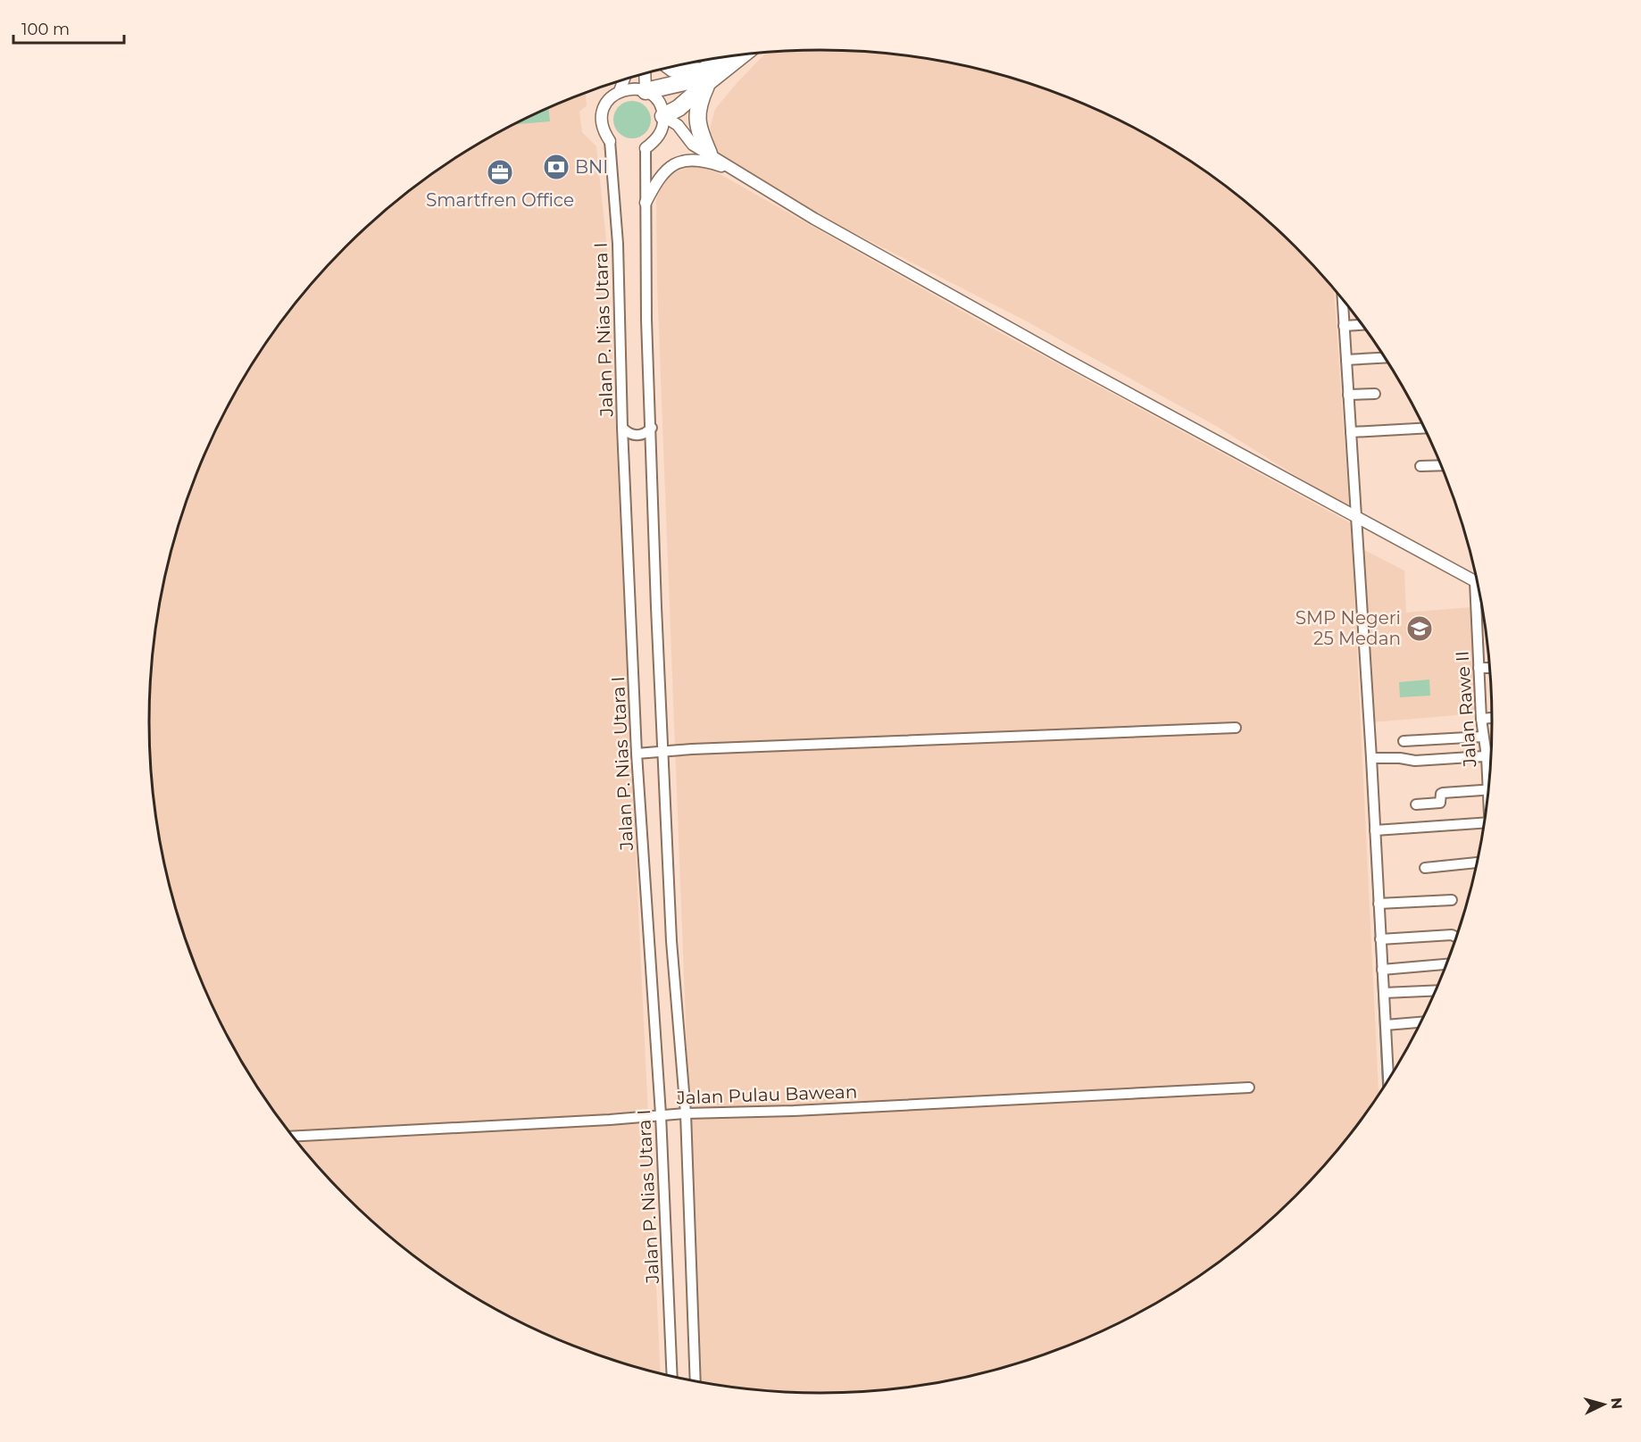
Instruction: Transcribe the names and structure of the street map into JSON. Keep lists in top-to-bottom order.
{
  "streets": {
    "street": ["Jalan P. Nias Utara I", "Jalan Rawe II", "Jalan Pulau Bawean"]
  },
  "crossings": [
    ["Jalan P. Nias Utara I", "Jalan Pulau Bawean"]
  ],
  "places": {
    "bank": ["BNI"],
    "office": ["Smartfren Office"],
    "school or university": ["SMP Negeri 25 Medan"]
  },
  "scale_bar": "100 m",
  "north": "right"
}
